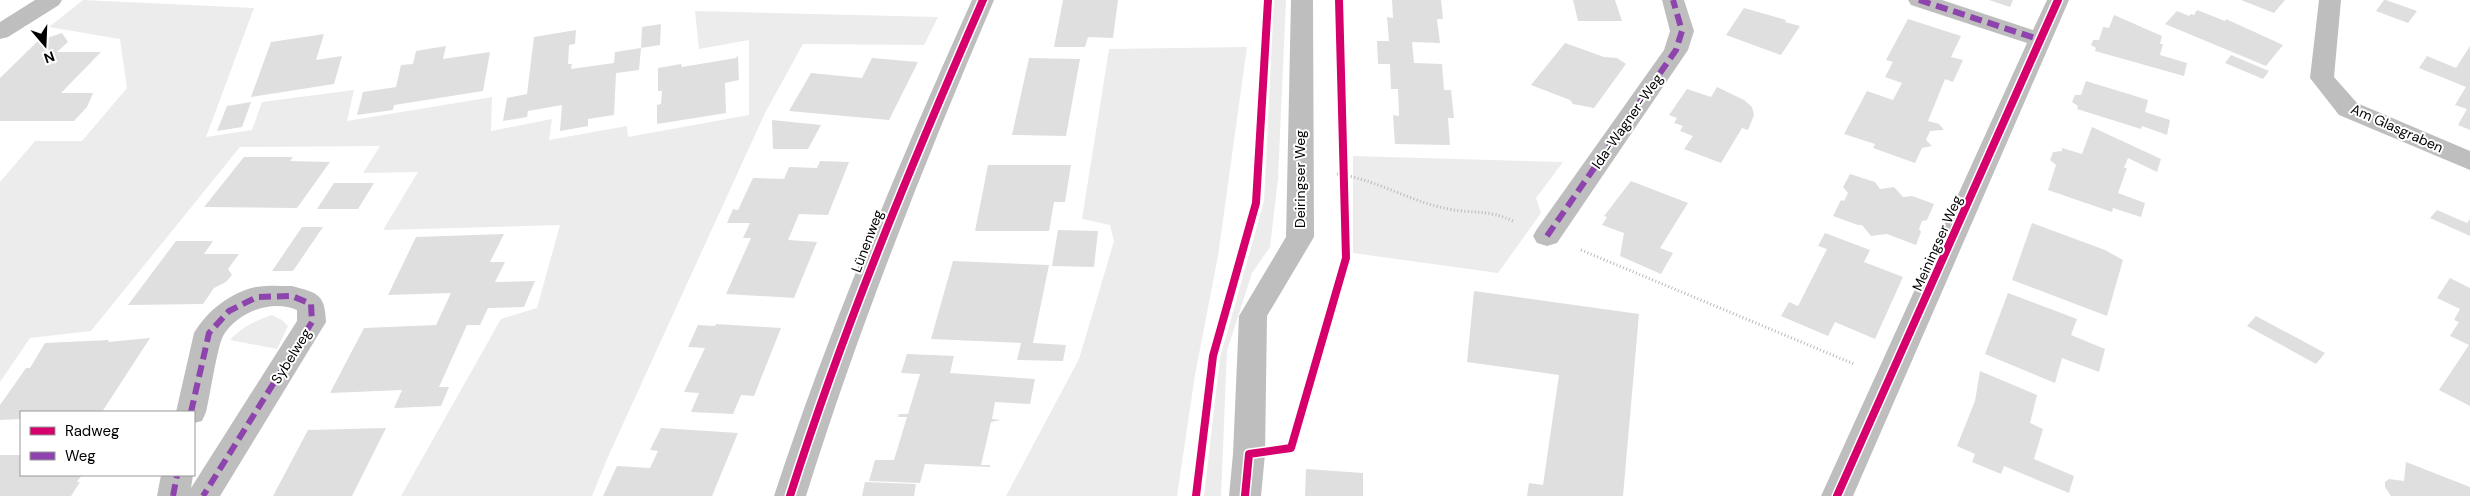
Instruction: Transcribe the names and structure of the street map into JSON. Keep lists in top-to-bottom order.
{
  "streets": {
    "street": [
      "Ida-Wagner-Weg",
      "Am Glasgraben",
      "Deiringser Weg",
      "Lünenweg",
      "Meiningser Weg",
      "Sybelweg"
    ]
  },
  "legend": ["Radweg", "Weg"],
  "north": "bottom"
}
